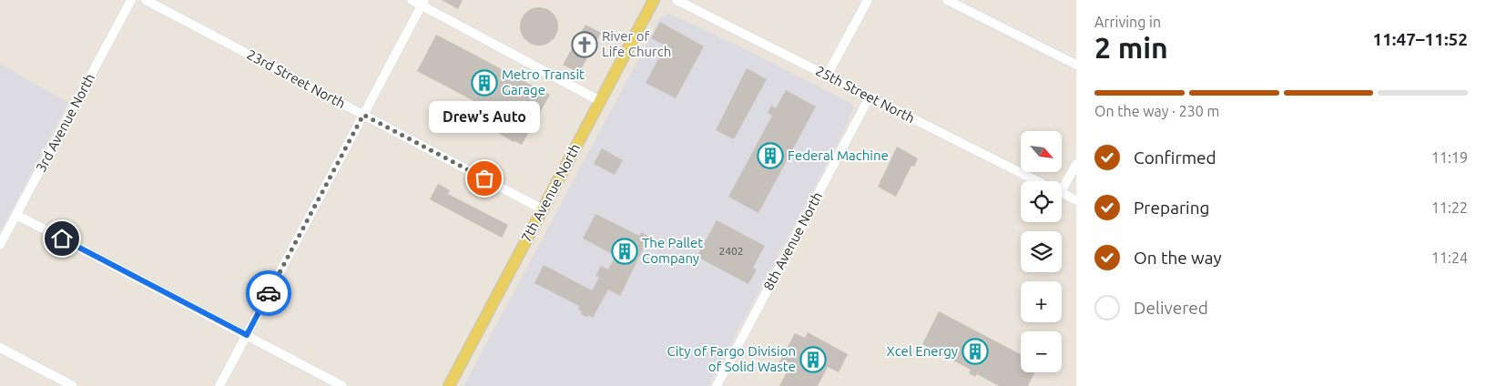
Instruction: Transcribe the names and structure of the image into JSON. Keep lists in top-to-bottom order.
{
  "streets": {
    "main road": ["7th Avenue North"],
    "street": [
      "23rd Street North",
      "25th Street North",
      "3rd Avenue North",
      "8th Avenue North"
    ]
  },
  "crossings": [
    ["23rd Street North", "7th Avenue North"],
    ["25th Street North", "8th Avenue North"]
  ],
  "places": {
    "church": ["River of Life Church"],
    "building": [
      "Metro Transit Garage",
      "Federal Machine",
      "The Pallet Company",
      "Xcel Energy",
      "City of Fargo Division of Solid Waste"
    ],
    "other": ["Drew's Auto"]
  },
  "house_numbers": ["2402"],
  "north": "bottom right",
  "page": {
    "heading": ["2 min", "Arriving in", "11:47–11:52"],
    "bar": "On the way · 230 m",
    "bubble": "Drew's Auto",
    "map_buttons": ["+", "−"],
    "list": [
      ["Confirmed", "11:19"],
      ["Preparing", "11:22"],
      ["On the way", "11:24"],
      "Delivered"
    ]
  }
}
